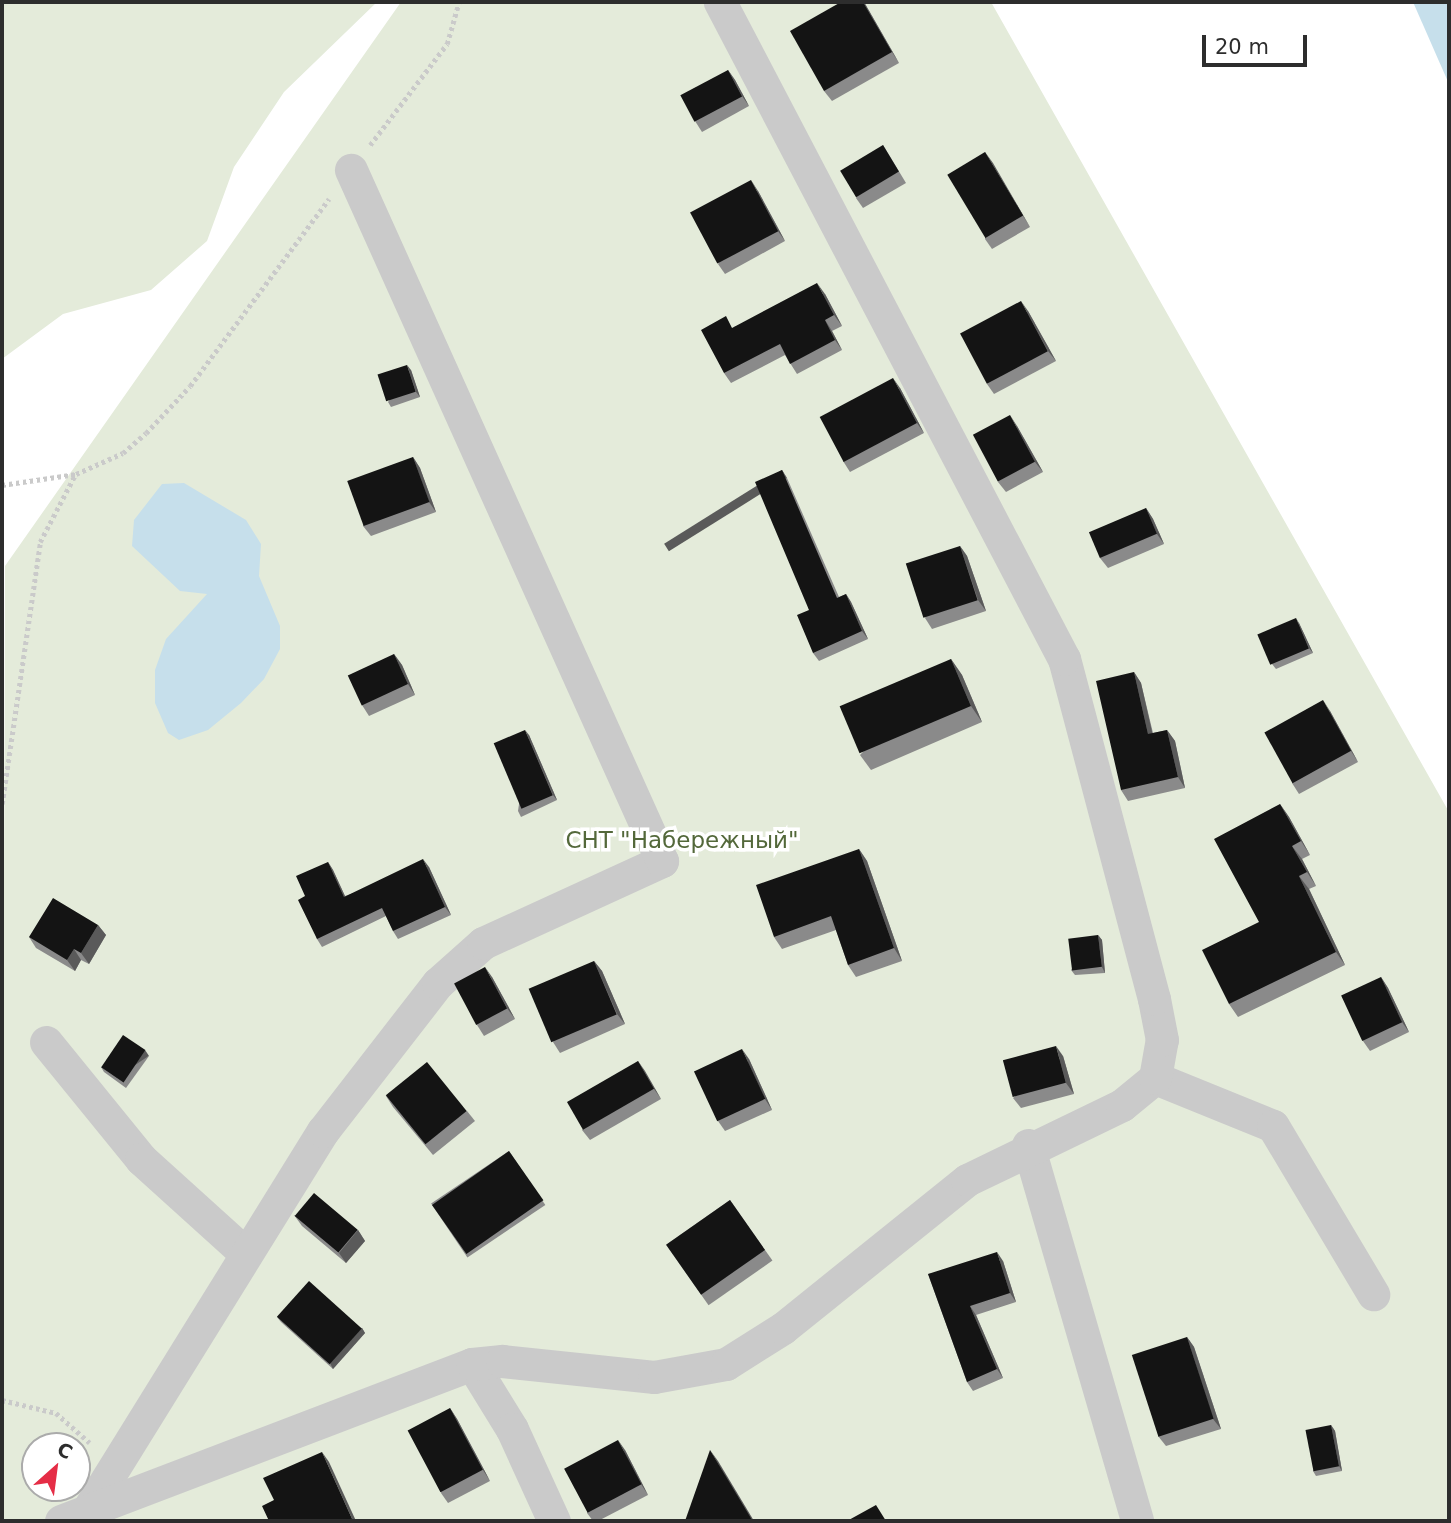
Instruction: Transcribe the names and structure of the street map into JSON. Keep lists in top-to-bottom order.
{
  "parks": ["СНТ \"Набережный\""],
  "scale_bar": "20 m",
  "north": "top right"
}
